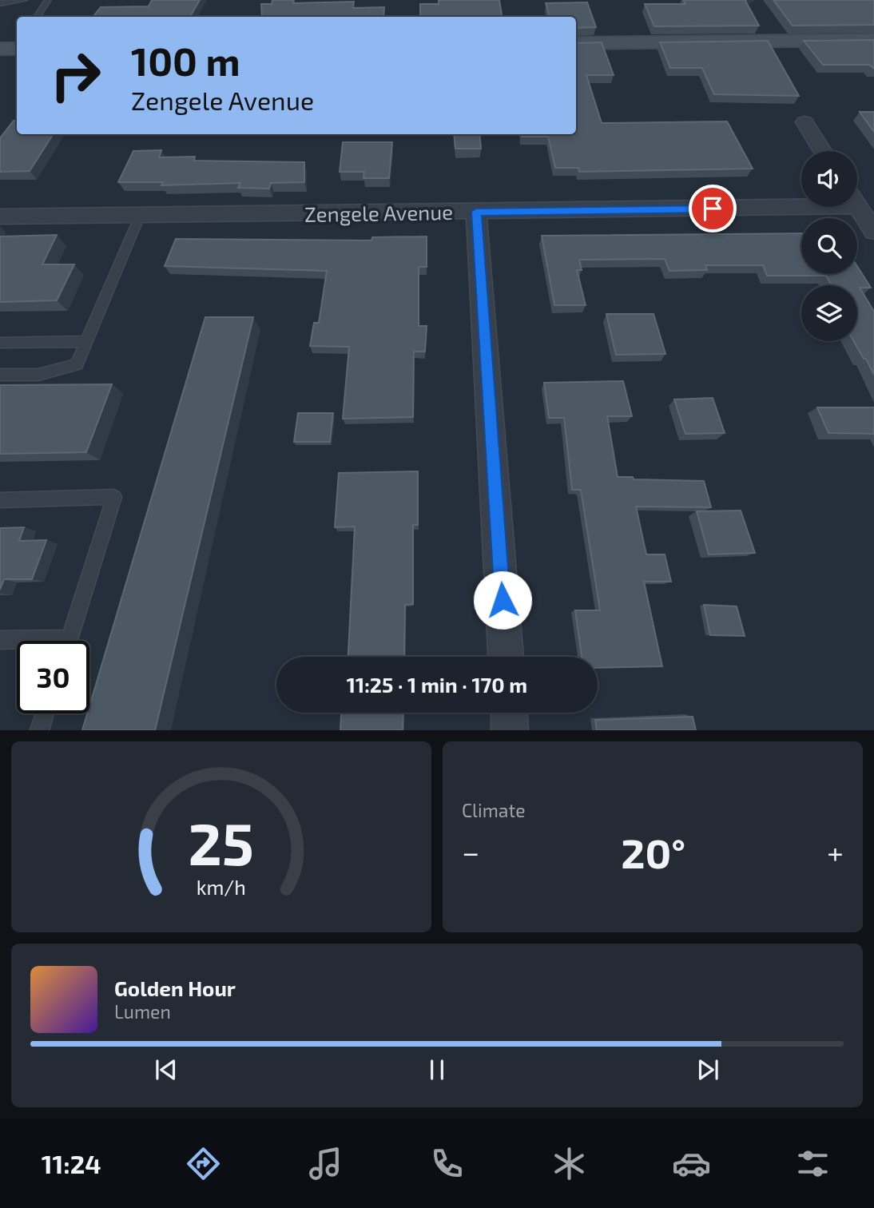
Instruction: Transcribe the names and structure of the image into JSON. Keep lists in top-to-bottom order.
{
  "streets": {
    "street": ["Zengele Avenue"]
  },
  "page": {
    "turn": ["100 m", "Zengele Avenue"],
    "limit": "30",
    "trip": "11:25 · 1 min · 170 m",
    "tile": "Climate",
    "heat": ["−", "20°", "+"],
    "song": ["Golden Hour", "Lumen"],
    "tabs": "11:24",
    "gauge": ["25", "km/h"]
  }
}
